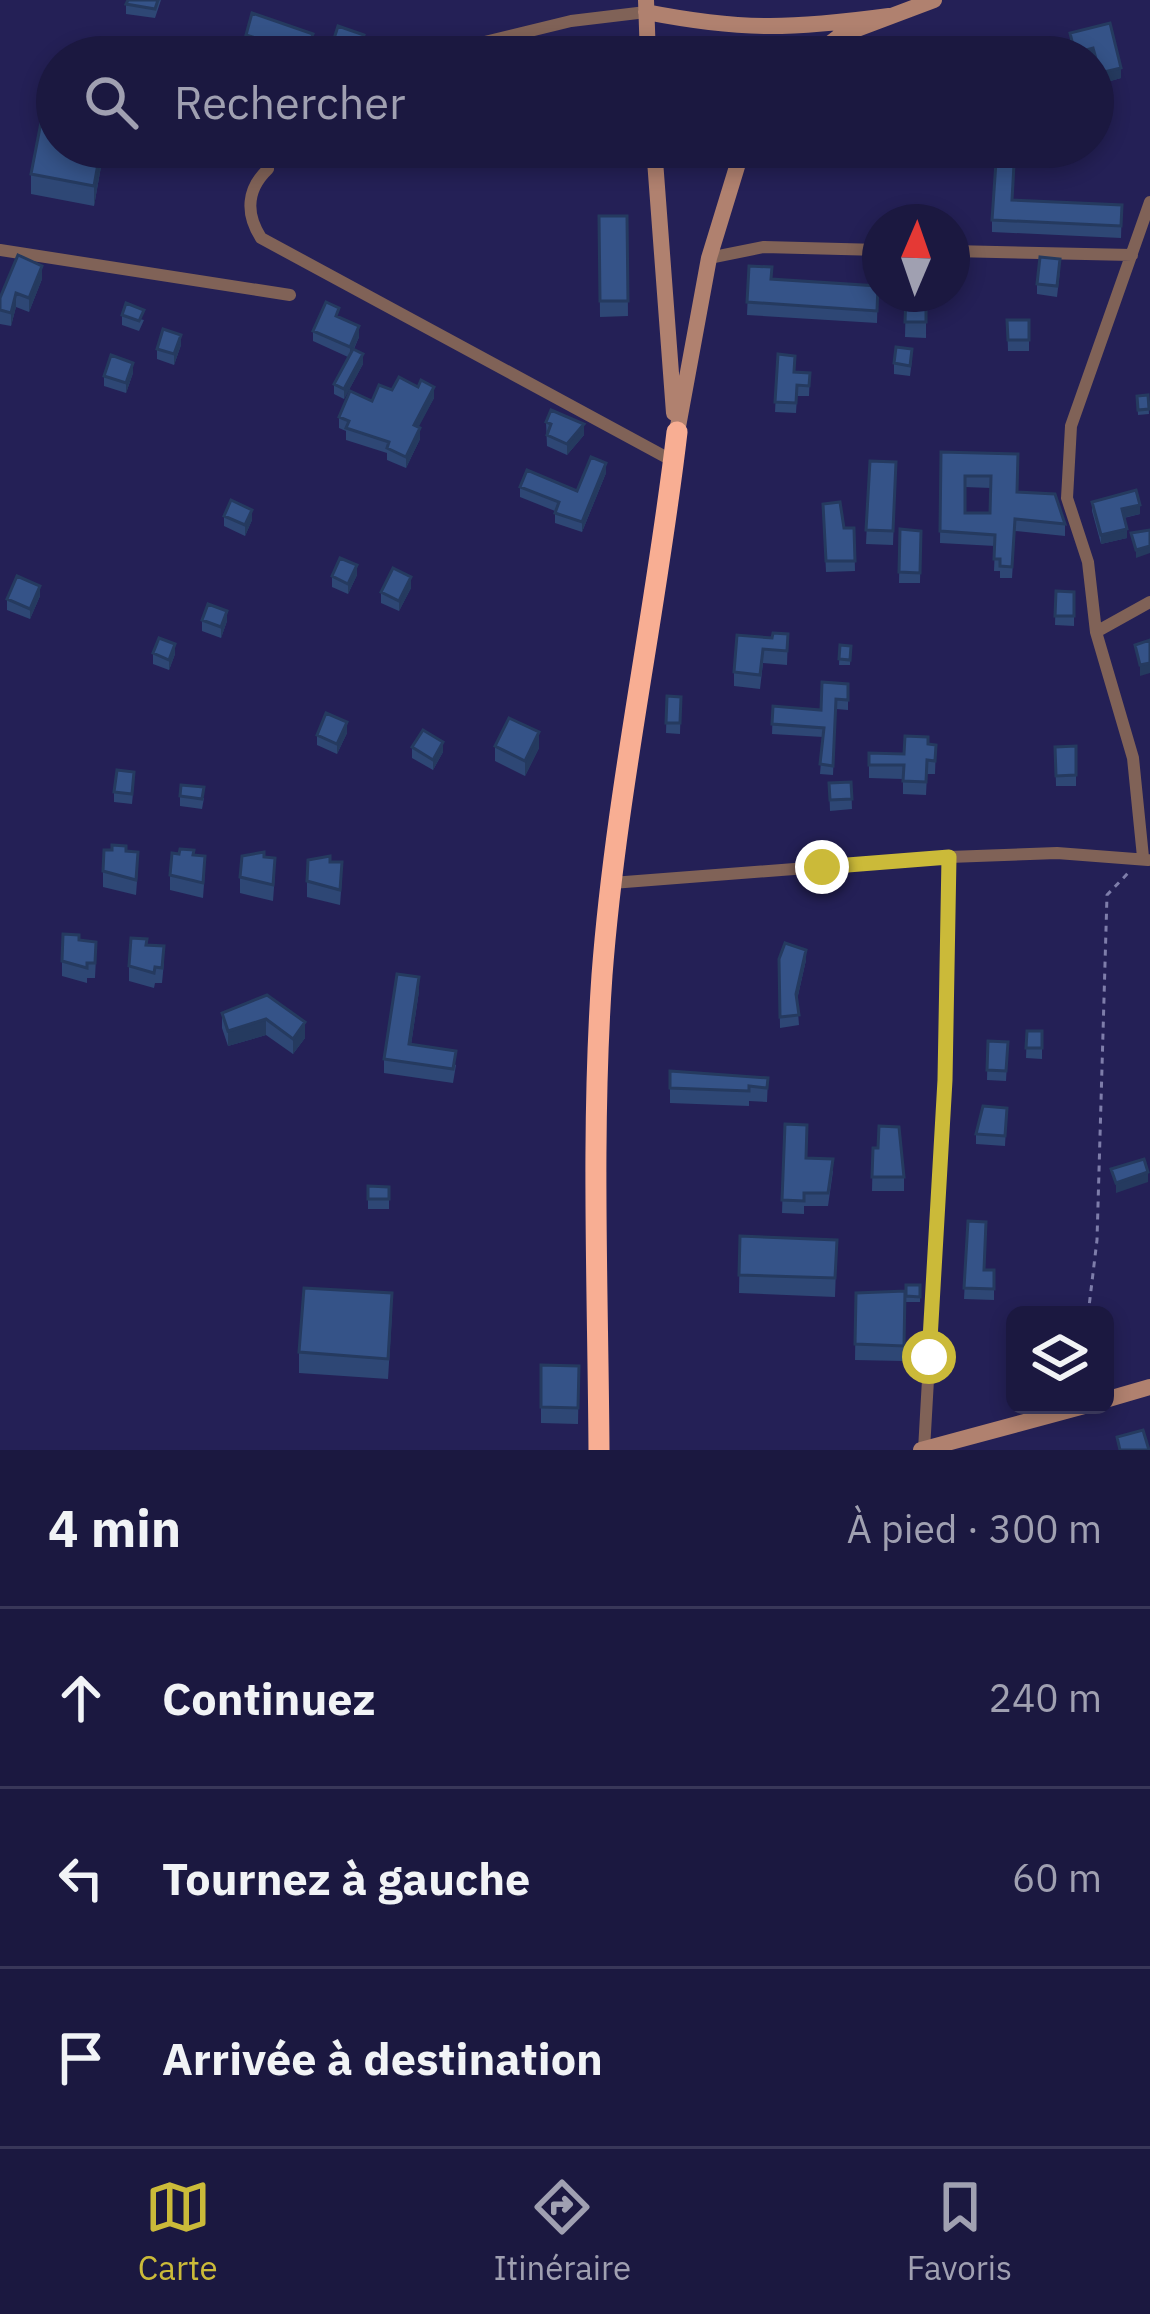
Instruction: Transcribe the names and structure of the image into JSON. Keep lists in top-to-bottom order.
{
  "north": "top",
  "page": {
    "search": "Rechercher",
    "heading": ["4 min", "À pied · 300 m"],
    "list": [
      ["Continuez", "240 m"],
      ["Tournez à gauche", "60 m"],
      "Arrivée à destination"
    ],
    "nav": ["Carte", "Itinéraire", "Favoris"]
  }
}
